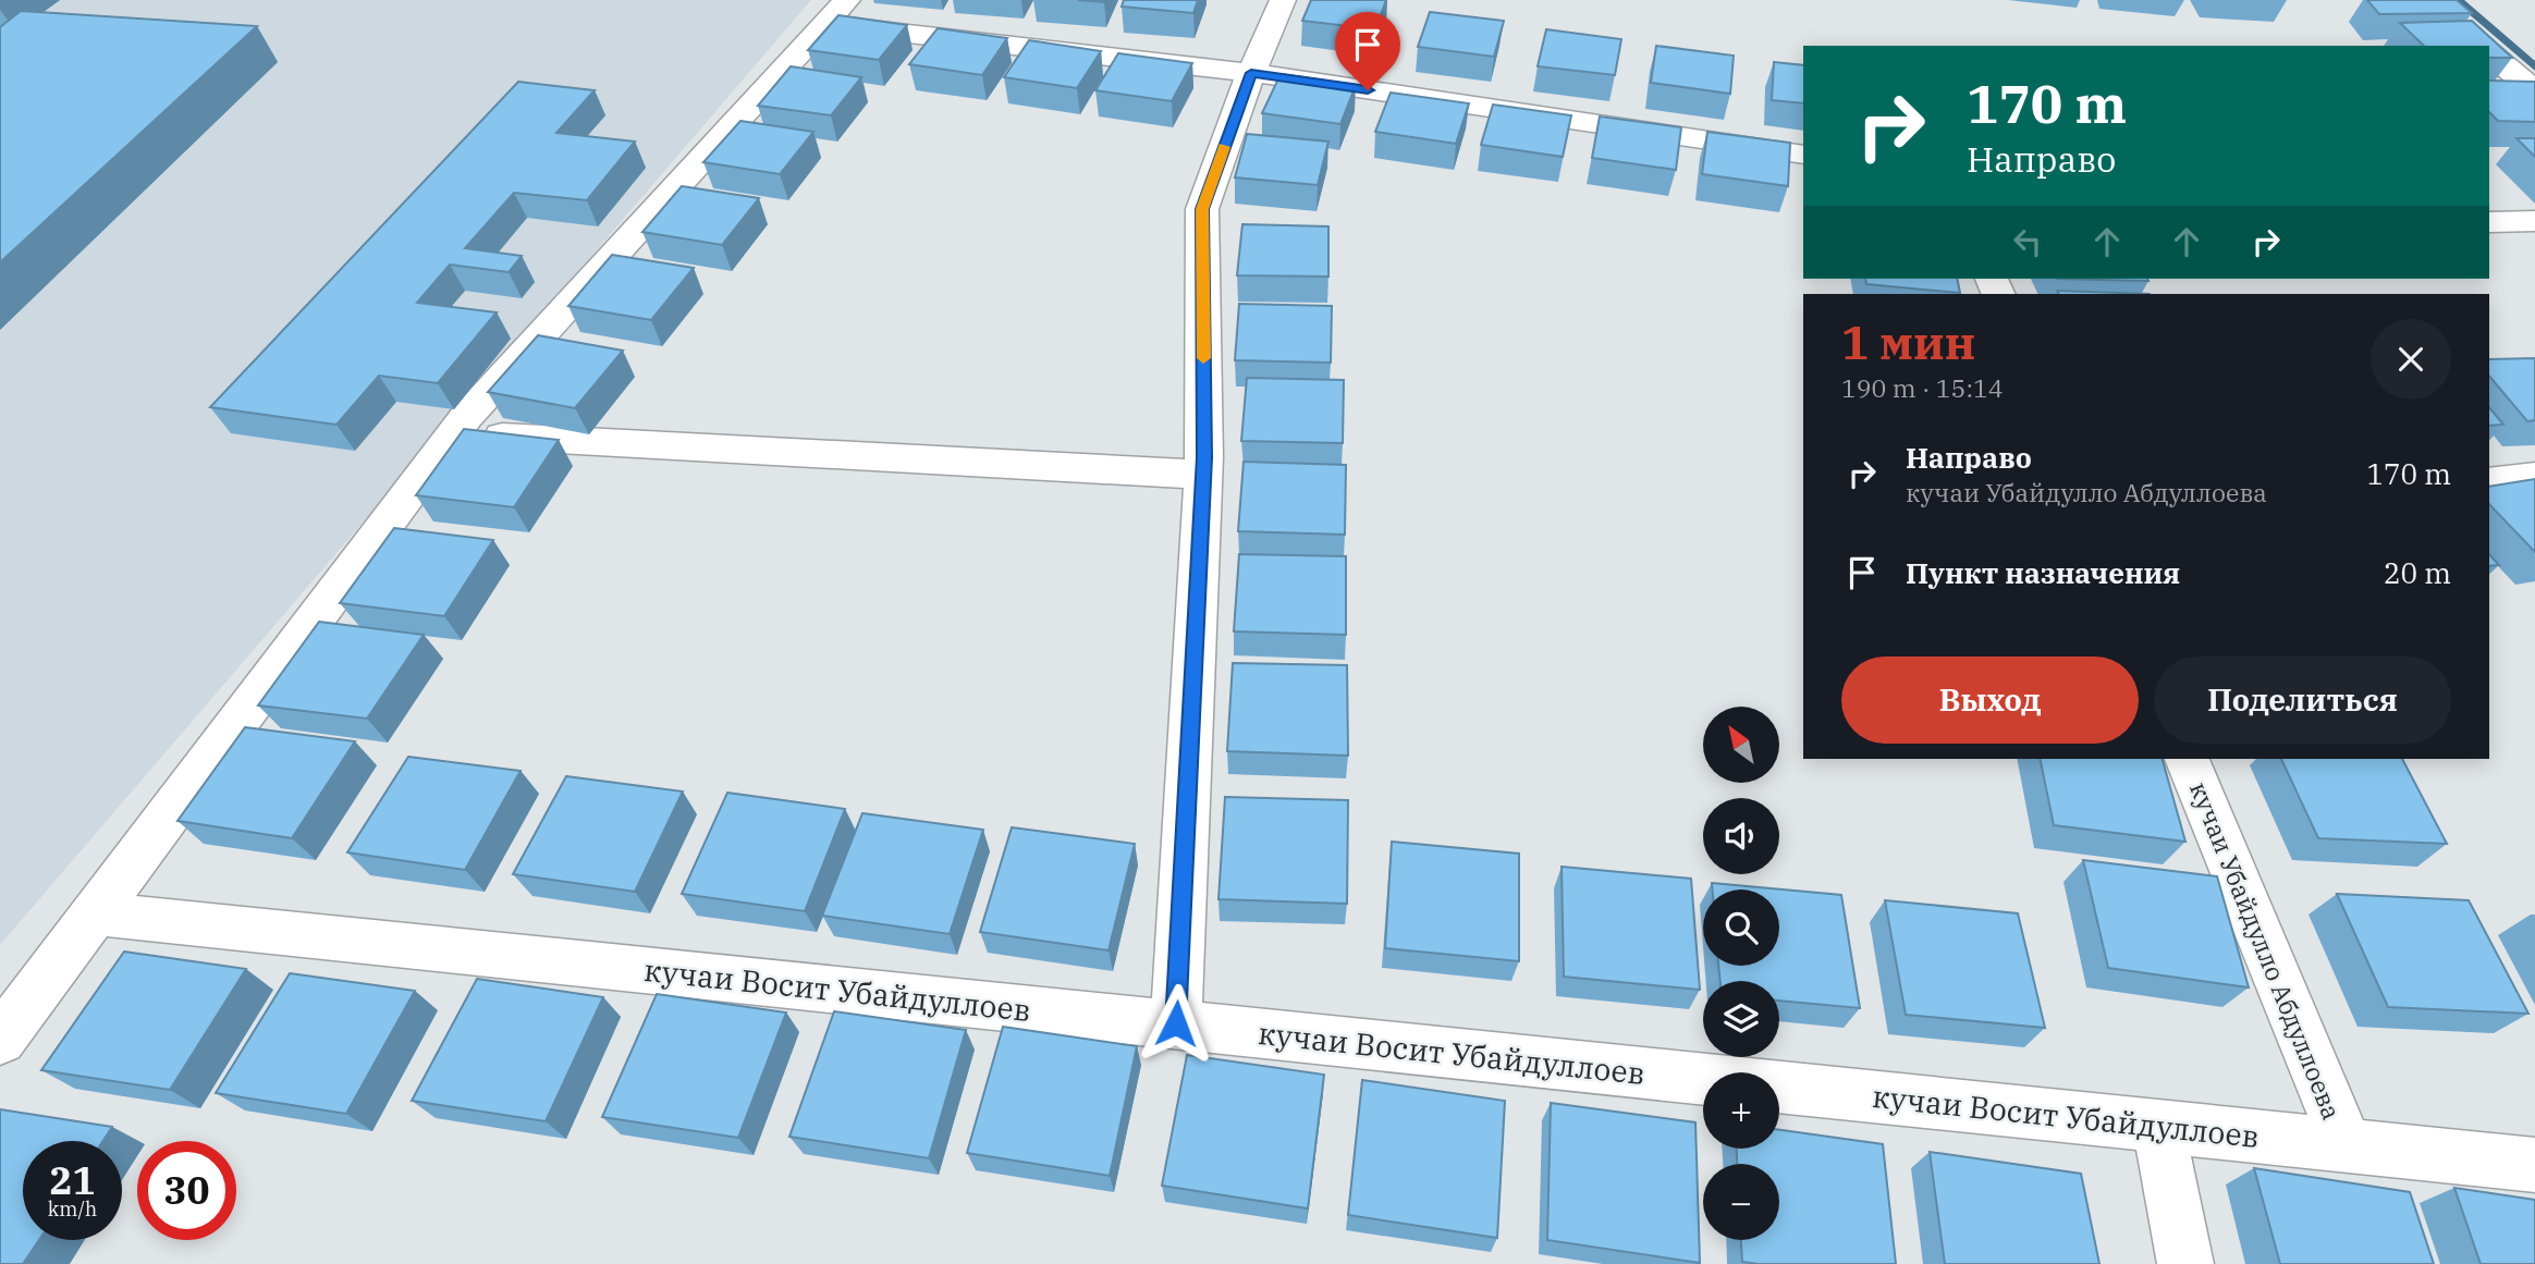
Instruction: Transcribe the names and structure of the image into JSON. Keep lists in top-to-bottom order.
{
  "streets": {
    "street": ["кучаи Убайдулло Абдуллоева", "кучаи Восит Убайдуллоев"]
  },
  "crossings": [
    ["кучаи Убайдулло Абдуллоева", "кучаи Восит Убайдуллоев"]
  ],
  "north": "top left",
  "page": {
    "turn": ["170 m", "Направо"],
    "heading": ["1 мин", "190 m · 15:14"],
    "list": [
      {
        "name": "Направо",
        "note": "кучаи Убайдулло Абдуллоева",
        "value": "170 m"
      },
      {
        "name": "Пункт назначения",
        "value": "20 m"
      }
    ],
    "buttons": ["Выход", "Поделиться"],
    "map_buttons": ["+", "−"],
    "speed": "21 km/h",
    "limit": "30"
  }
}
